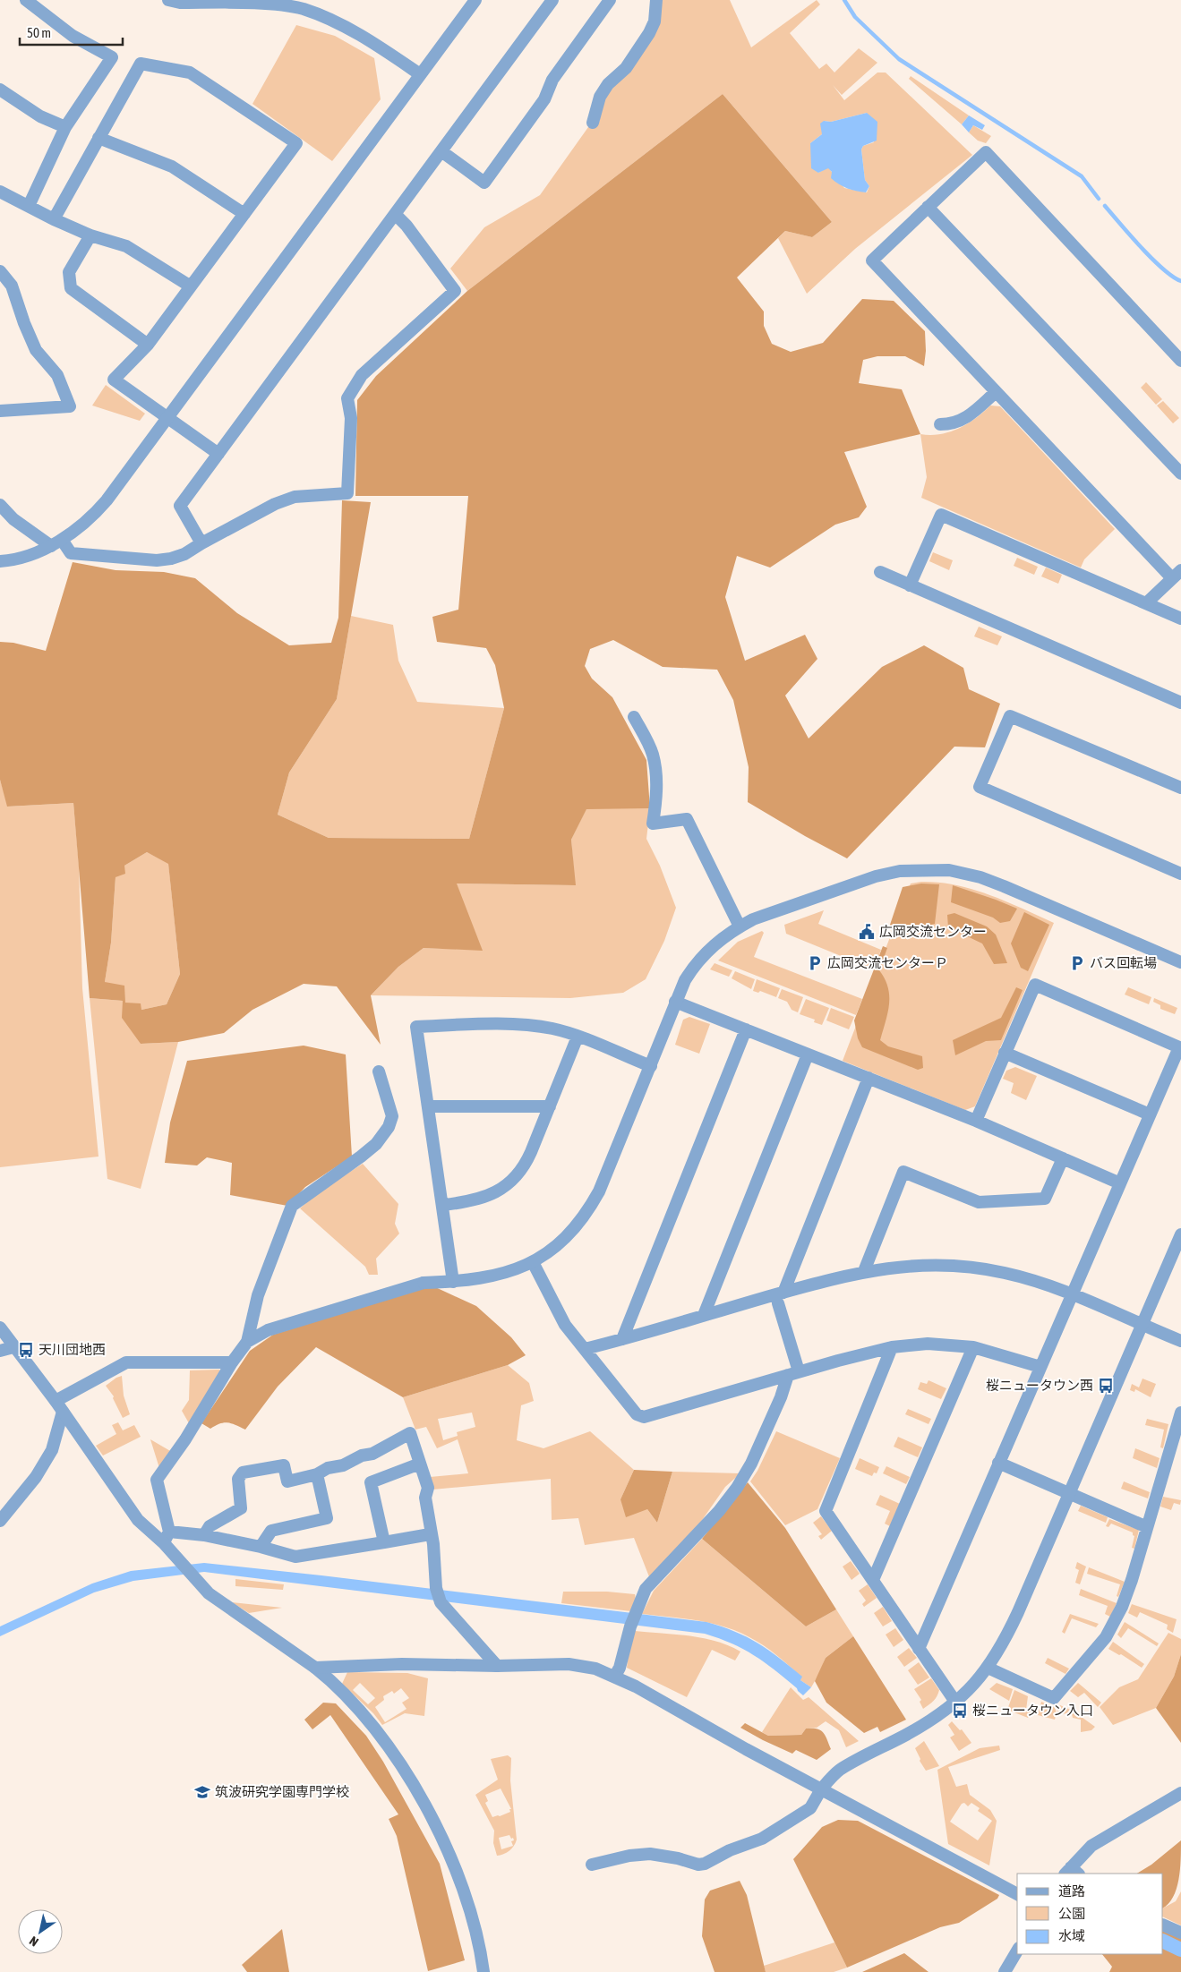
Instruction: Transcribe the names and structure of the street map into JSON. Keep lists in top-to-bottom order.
{
  "places": {
    "public building": ["広岡交流センター"],
    "parking": ["広岡交流センターＰ", "バス回転場"],
    "bus stop": ["天川団地西", "桜ニュータウン西", "桜ニュータウン入口"],
    "school or university": ["筑波研究学園専門学校"]
  },
  "legend": ["道路", "公園", "水域"],
  "scale_bar": "50 m",
  "north": "bottom left"
}
